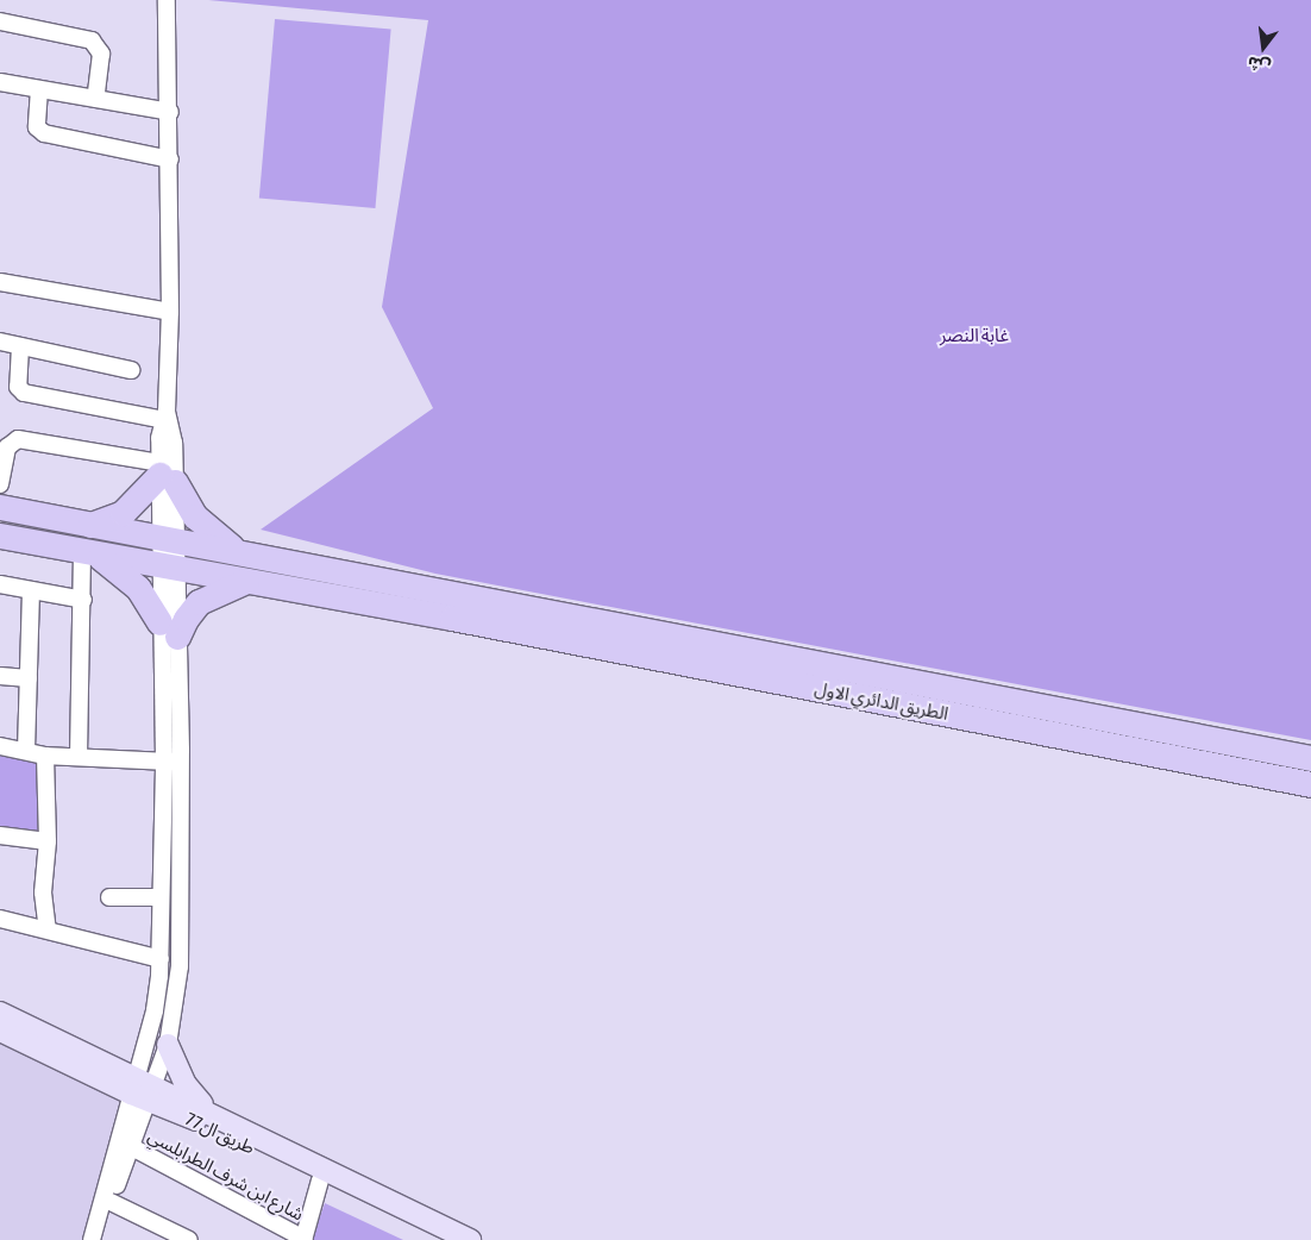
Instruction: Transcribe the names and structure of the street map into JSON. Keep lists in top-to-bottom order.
{
  "streets": {
    "highway": ["الطريق الدائري الاول"],
    "main road": ["طريق ال77"],
    "street": ["شارع ابن شرف الطرابلسي"]
  },
  "parks": ["غابة النصر"],
  "north": "bottom"
}
